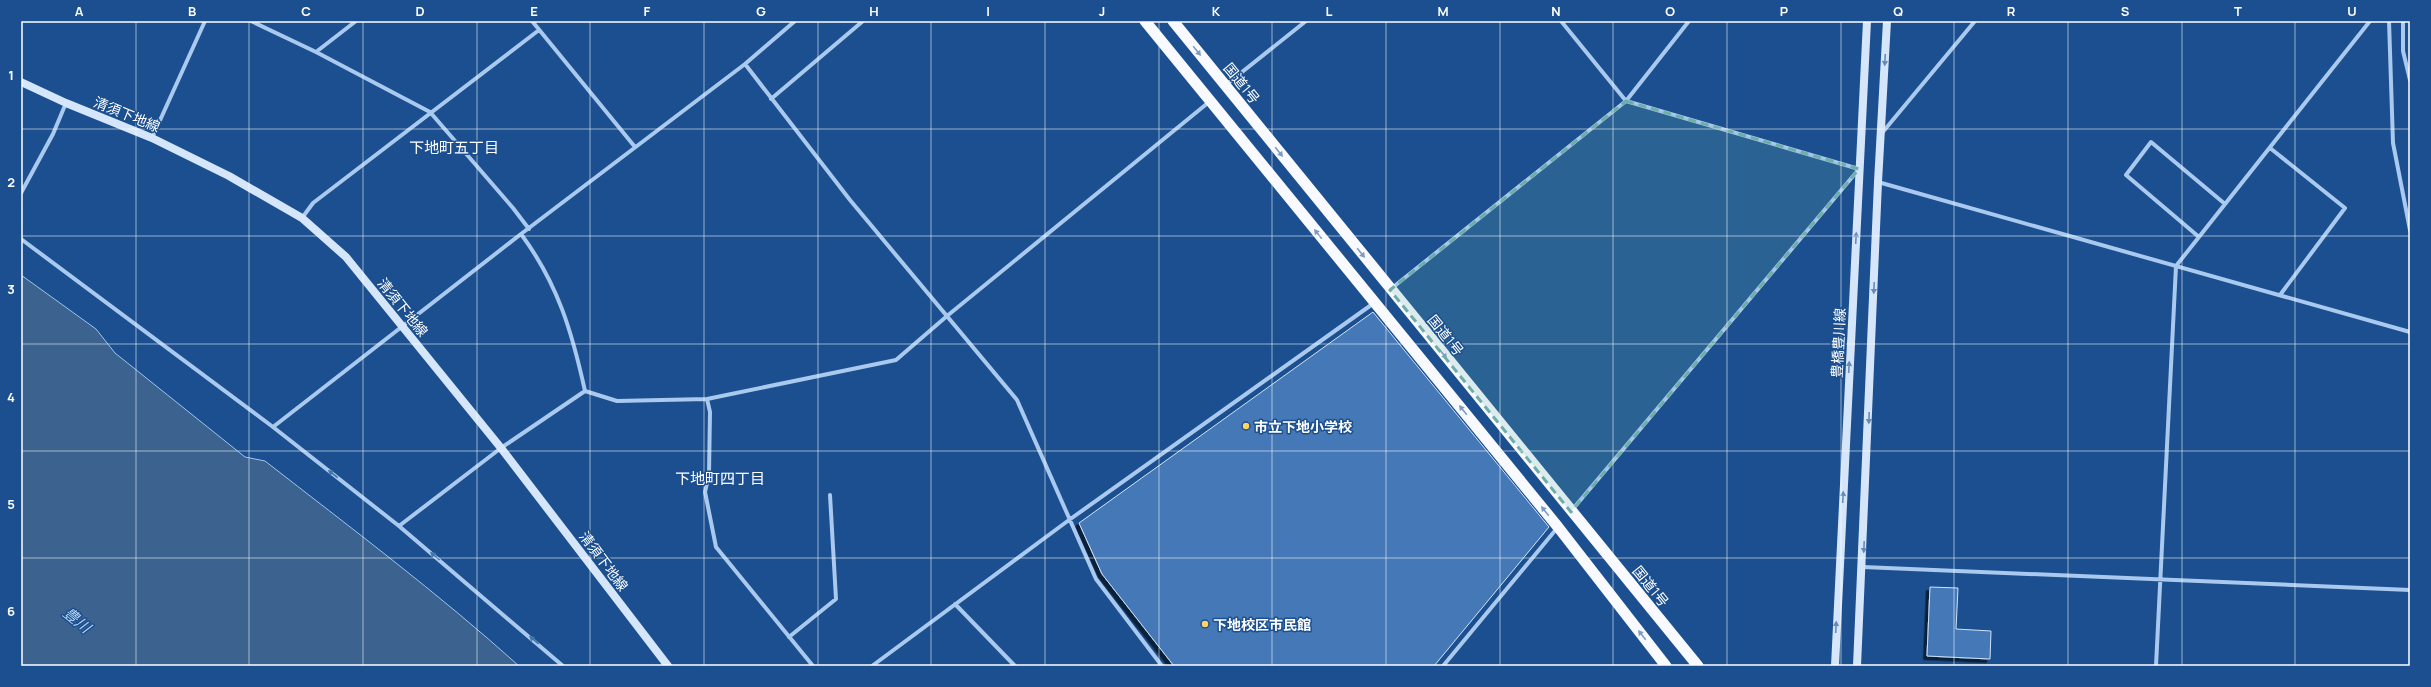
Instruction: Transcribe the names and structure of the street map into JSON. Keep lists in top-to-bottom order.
{
  "streets": {
    "highway": ["国道1号"],
    "main road": ["清須下地線", "豊橋豊川線"]
  },
  "districts": ["下地町五丁目", "下地町四丁目"],
  "water": ["豊川"],
  "places": ["市立下地小学校", "下地校区市民館"],
  "grid": {
    "columns": [
      "A",
      "B",
      "C",
      "D",
      "E",
      "F",
      "G",
      "H",
      "I",
      "J",
      "K",
      "L",
      "M",
      "N",
      "O",
      "P",
      "Q",
      "R",
      "S",
      "T",
      "U"
    ],
    "rows": [
      "1",
      "2",
      "3",
      "4",
      "5",
      "6"
    ]
  }
}
